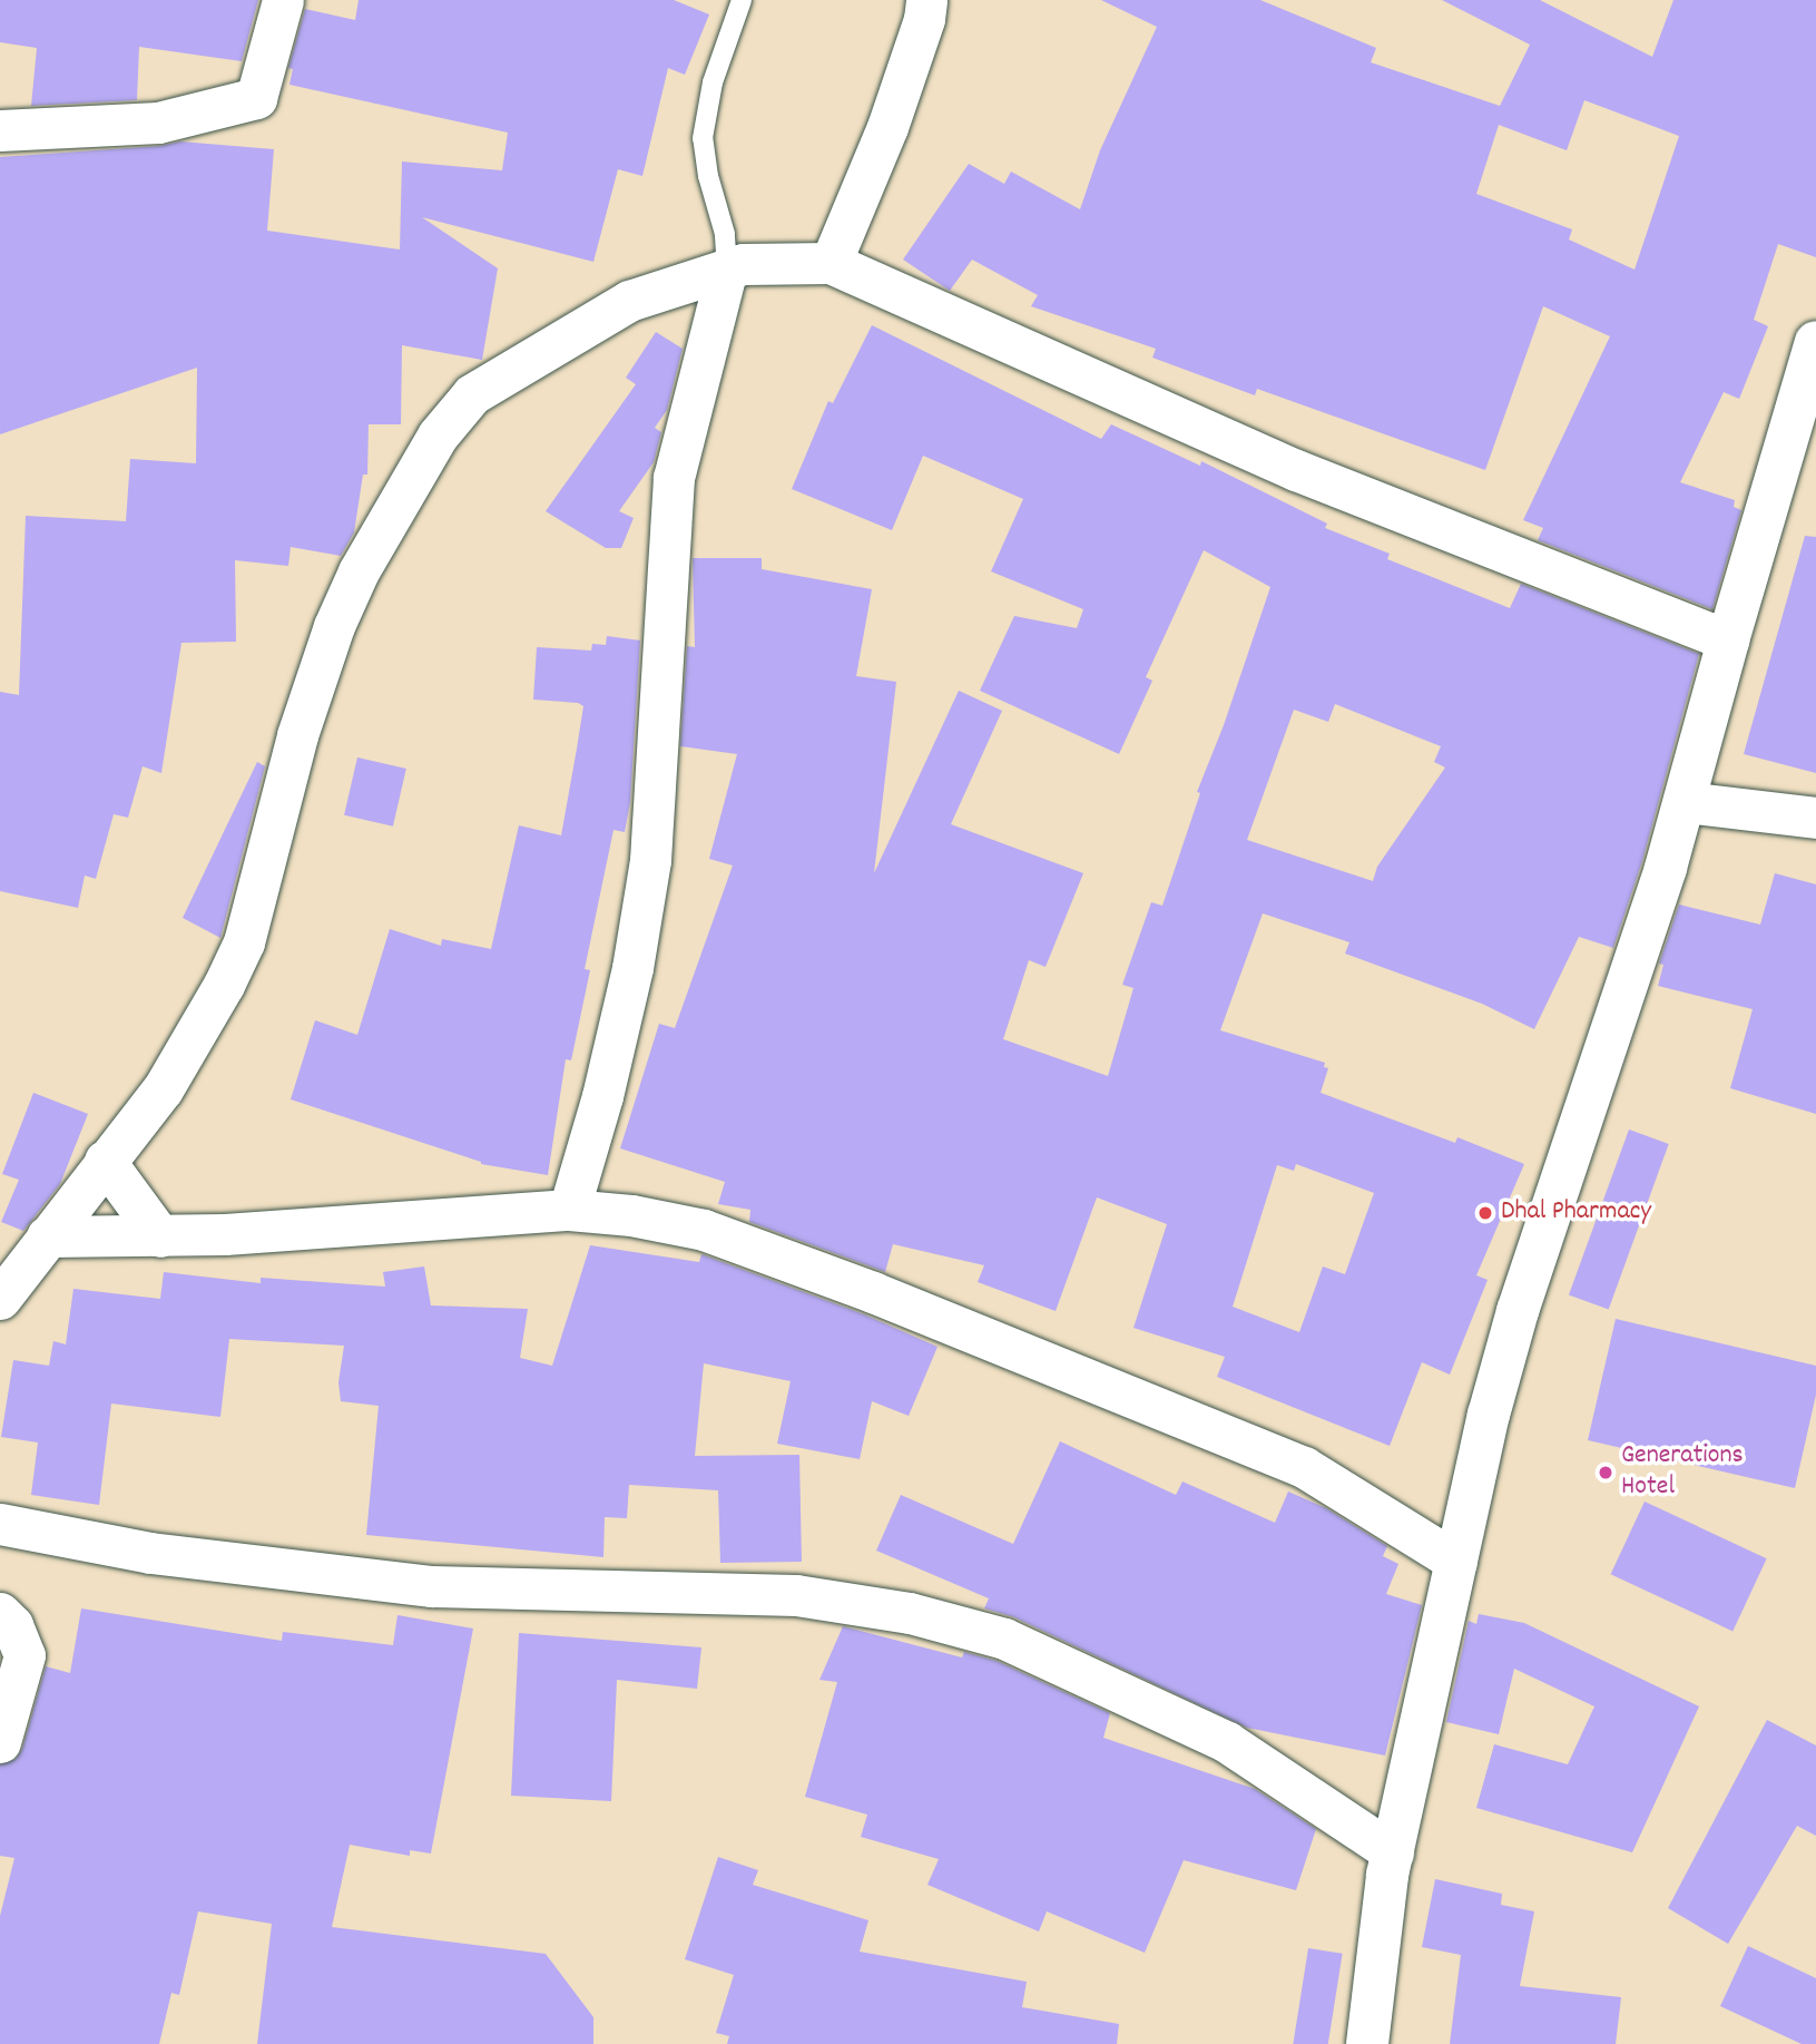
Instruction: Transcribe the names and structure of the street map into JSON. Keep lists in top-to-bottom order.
{
  "places": ["Dhal Pharmacy", "Generations Hotel"]
}
